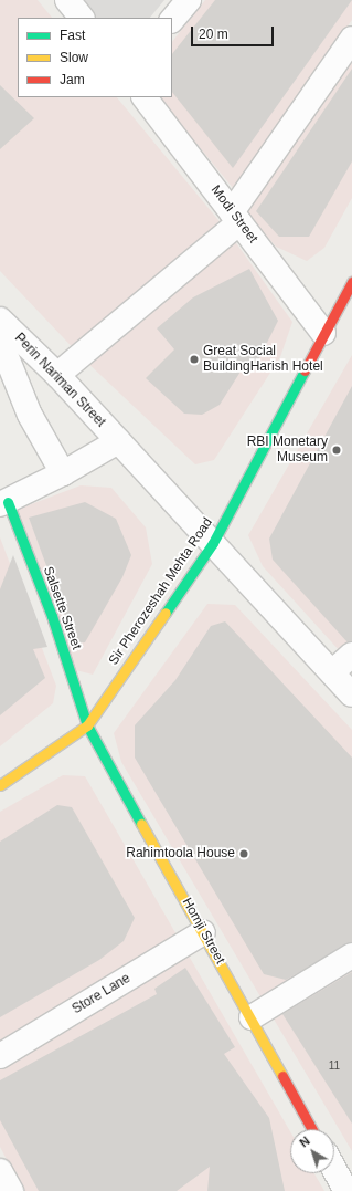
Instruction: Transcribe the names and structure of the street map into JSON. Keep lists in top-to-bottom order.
{
  "streets": {
    "street": [
      "Modi Street",
      "Perin Nariman Street",
      "Sir Pherozeshah Mehta Road",
      "Salsette Street",
      "Homji Street",
      "Store Lane"
    ]
  },
  "crossings": [
    ["Modi Street", "Sir Pherozeshah Mehta Road"],
    ["Perin Nariman Street", "Sir Pherozeshah Mehta Road"],
    ["Sir Pherozeshah Mehta Road", "Salsette Street"],
    ["Sir Pherozeshah Mehta Road", "Homji Street"],
    ["Salsette Street", "Homji Street"],
    ["Homji Street", "Store Lane"]
  ],
  "places": ["Great Social BuildingHarish Hotel", "RBI Monetary Museum", "Rahimtoola House"],
  "house_numbers": ["11"],
  "legend": ["Fast", "Slow", "Jam"],
  "scale_bar": "20 m",
  "north": "top left"
}
